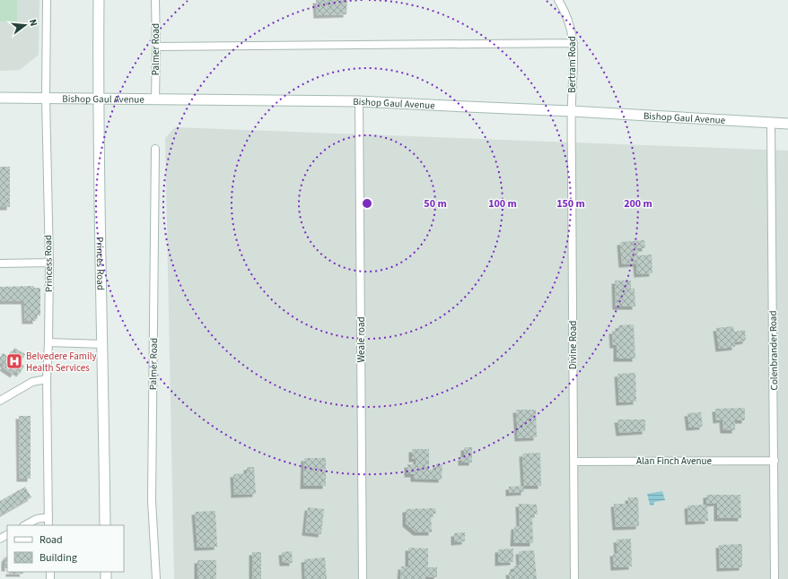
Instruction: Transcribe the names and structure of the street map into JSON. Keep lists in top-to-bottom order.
{
  "streets": {
    "main road": ["Bishop Gaul Avenue", "Princes Road"],
    "street": [
      "Palmer Road",
      "Bertram Road",
      "Princess Road",
      "Weale road",
      "Divine Road",
      "Colenbrander Road",
      "Alan Finch Avenue"
    ]
  },
  "crossings": [
    ["Palmer Road", "Bishop Gaul Avenue"],
    ["Bertram Road", "Bishop Gaul Avenue"],
    ["Bertram Road", "Divine Road"],
    ["Bishop Gaul Avenue", "Princess Road"],
    ["Bishop Gaul Avenue", "Princes Road"],
    ["Bishop Gaul Avenue", "Weale road"],
    ["Bishop Gaul Avenue", "Divine Road"],
    ["Bishop Gaul Avenue", "Colenbrander Road"],
    ["Divine Road", "Alan Finch Avenue"],
    ["Colenbrander Road", "Alan Finch Avenue"]
  ],
  "places": {
    "hospital": ["Belvedere Family Health Services"]
  },
  "legend": ["Road", "Building"],
  "north": "right",
  "rings": [
    "50 m",
    "100 m",
    "150 m",
    "200 m"
  ]
}
